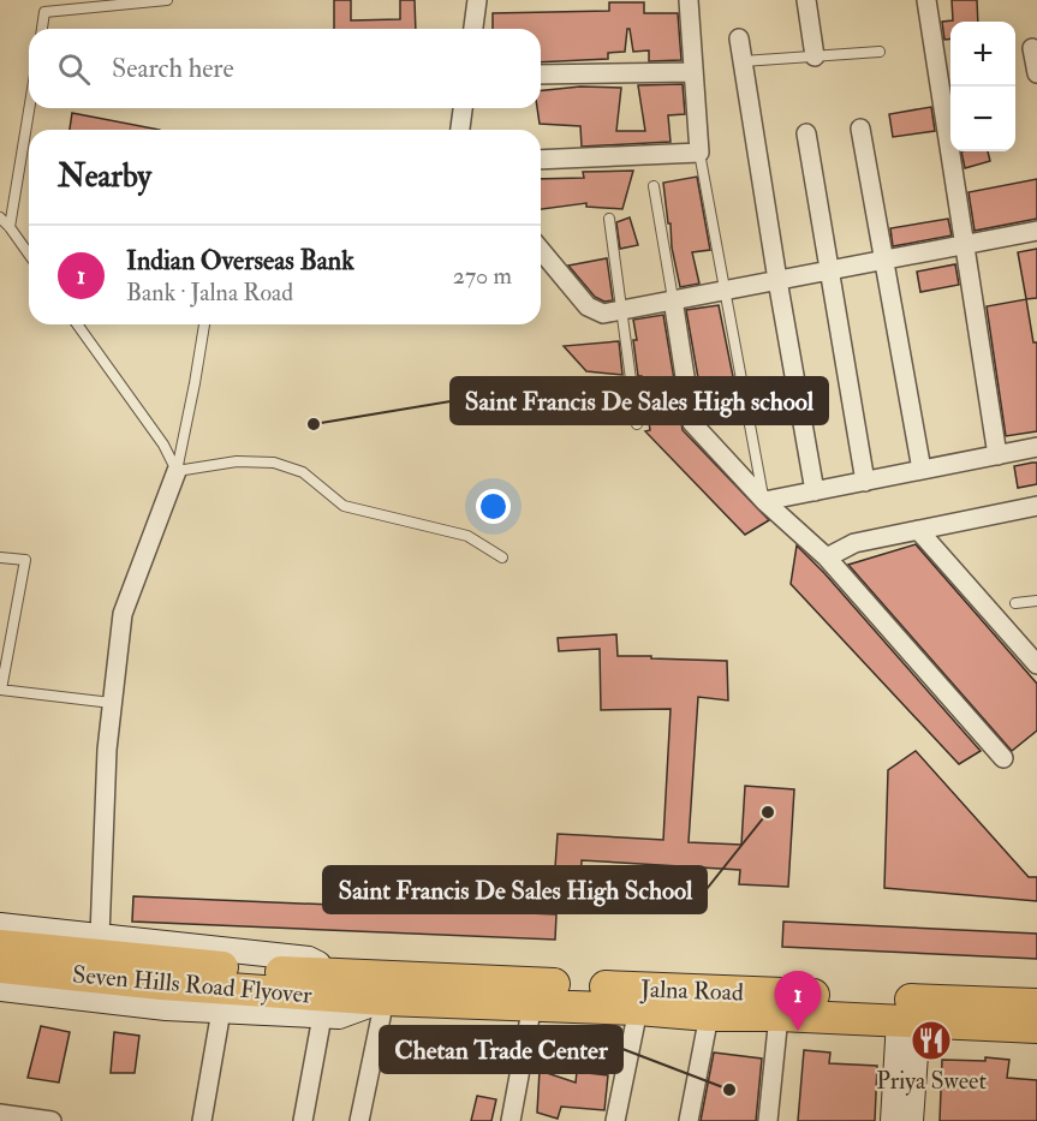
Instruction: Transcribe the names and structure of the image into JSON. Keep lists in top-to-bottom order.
{
  "streets": {
    "highway": ["Seven Hills Road Flyover", "Jalna Road"]
  },
  "crossings": [
    ["Seven Hills Road Flyover", "Jalna Road"]
  ],
  "places": {
    "other": ["Saint Francis De Sales High school", "Saint Francis De Sales High School", "Chetan Trade Center"],
    "restaurant": ["Priya Sweet"]
  },
  "page": {
    "map_buttons": ["+", "−"],
    "search": "Search here",
    "heading": "Nearby",
    "list": [
      {
        "mark": "1",
        "name": "Indian Overseas Bank",
        "note": "Bank · Jalna Road",
        "value": "270 m"
      }
    ],
    "pins": "1"
  }
}
